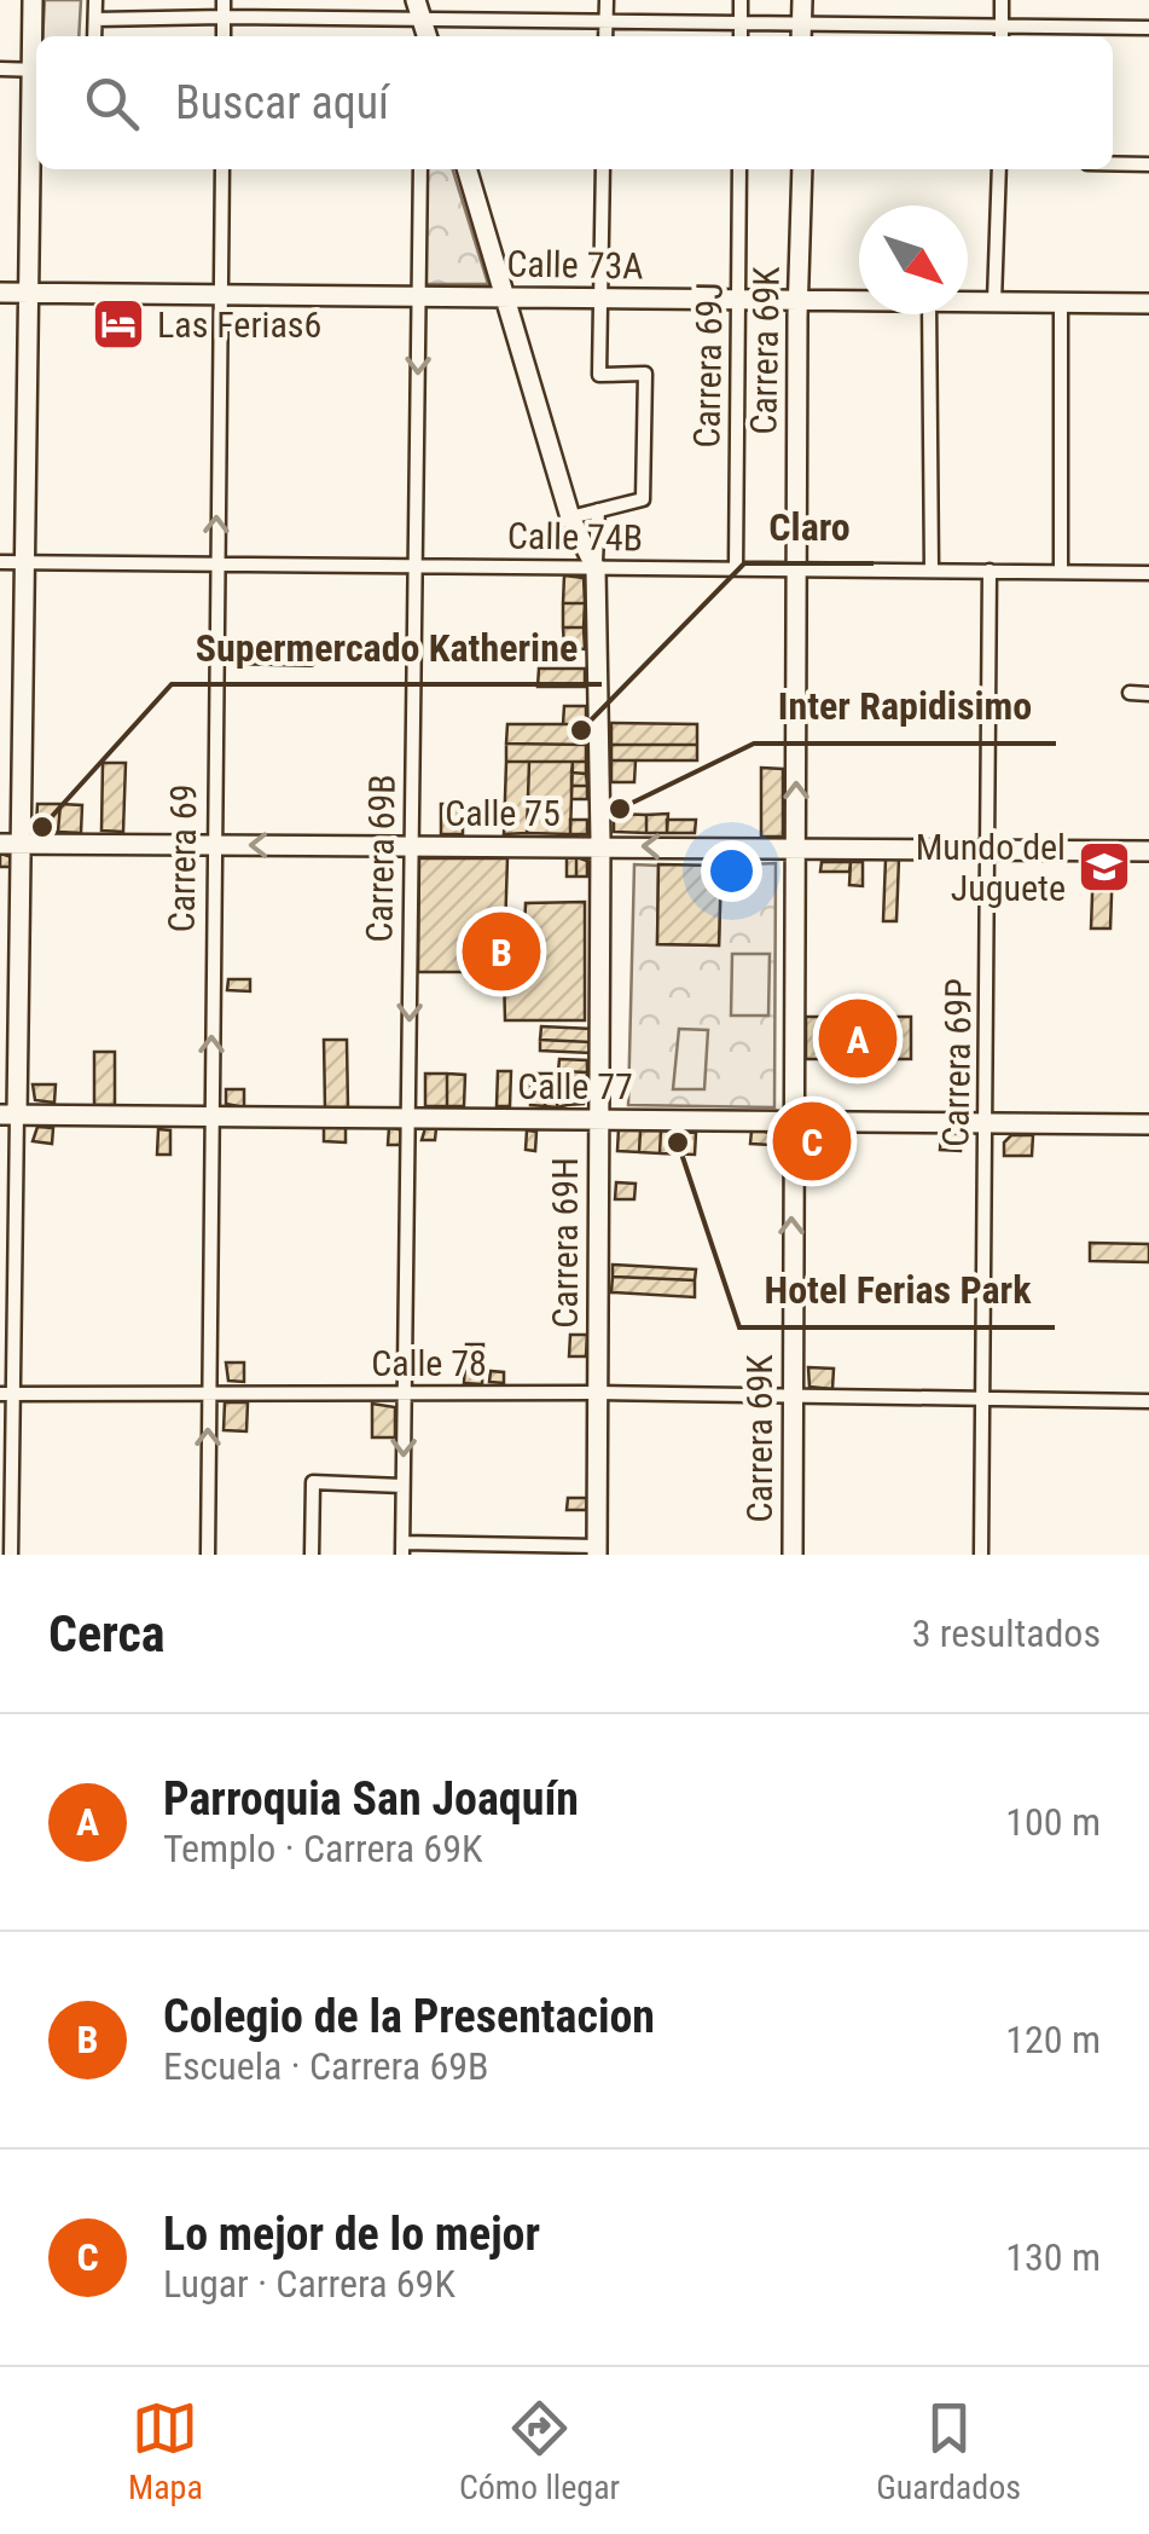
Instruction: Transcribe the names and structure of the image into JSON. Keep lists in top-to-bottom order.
{
  "streets": {
    "street": [
      "Calle 73A",
      "Carrera 69K",
      "Carrera 69J",
      "Calle 74B",
      "Calle 75",
      "Carrera 69",
      "Carrera 69B",
      "Carrera 69P",
      "Calle 77",
      "Carrera 69H",
      "Calle 78"
    ]
  },
  "crossings": [
    ["Calle 73A", "Carrera 69K"],
    ["Calle 73A", "Carrera 69J"],
    ["Calle 73A", "Carrera 69"],
    ["Calle 73A", "Carrera 69B"],
    ["Carrera 69K", "Calle 74B"],
    ["Carrera 69K", "Calle 75"],
    ["Carrera 69K", "Calle 77"],
    ["Carrera 69K", "Calle 78"],
    ["Carrera 69J", "Calle 74B"],
    ["Calle 74B", "Carrera 69"],
    ["Calle 74B", "Carrera 69B"],
    ["Calle 74B", "Carrera 69P"],
    ["Calle 74B", "Carrera 69H"],
    ["Calle 75", "Carrera 69"],
    ["Calle 75", "Carrera 69B"],
    ["Calle 75", "Carrera 69P"],
    ["Calle 75", "Carrera 69H"],
    ["Carrera 69", "Calle 77"],
    ["Carrera 69", "Calle 78"],
    ["Carrera 69B", "Calle 77"],
    ["Carrera 69B", "Calle 78"],
    ["Carrera 69P", "Calle 77"],
    ["Carrera 69P", "Calle 78"],
    ["Calle 77", "Carrera 69H"],
    ["Carrera 69H", "Calle 78"]
  ],
  "one_way": ["Carrera 69K", "Carrera 69", "Carrera 69B"],
  "places": {
    "hotel": ["Las Ferias6"],
    "other": [
      "Claro",
      "Inter Rapidisimo",
      "Supermercado Katherine",
      "Hotel Ferias Park"
    ],
    "school or university": ["Mundo del Juguete"]
  },
  "north": "bottom right",
  "page": {
    "search": "Buscar aquí",
    "pins": ["B", "A", "C"],
    "heading": ["Cerca", "3 resultados"],
    "list": [
      {
        "mark": "A",
        "name": "Parroquia San Joaquín",
        "note": "Templo · Carrera 69K",
        "value": "100 m"
      },
      {
        "mark": "B",
        "name": "Colegio de la Presentacion",
        "note": "Escuela · Carrera 69B",
        "value": "120 m"
      },
      {
        "mark": "C",
        "name": "Lo mejor de lo mejor",
        "note": "Lugar · Carrera 69K",
        "value": "130 m"
      }
    ],
    "nav": ["Mapa", "Cómo llegar", "Guardados"]
  }
}
